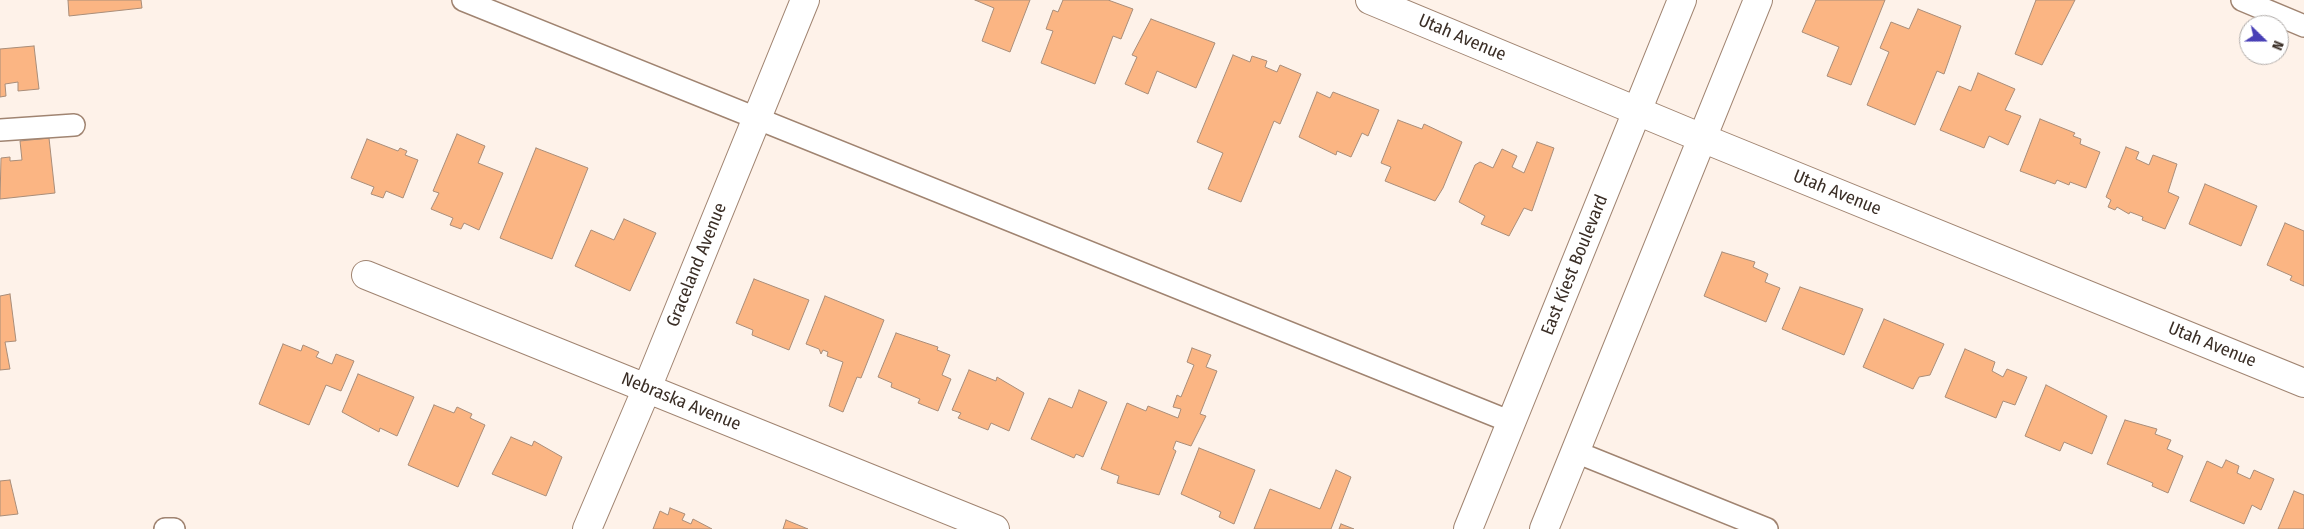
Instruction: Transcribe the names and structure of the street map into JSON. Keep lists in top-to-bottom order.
{
  "streets": {
    "street": [
      "Utah Avenue",
      "Graceland Avenue",
      "East Kiest Boulevard",
      "Nebraska Avenue"
    ]
  },
  "crossings": [
    ["Utah Avenue", "East Kiest Boulevard"],
    ["Graceland Avenue", "Nebraska Avenue"]
  ],
  "north": "right"
}
